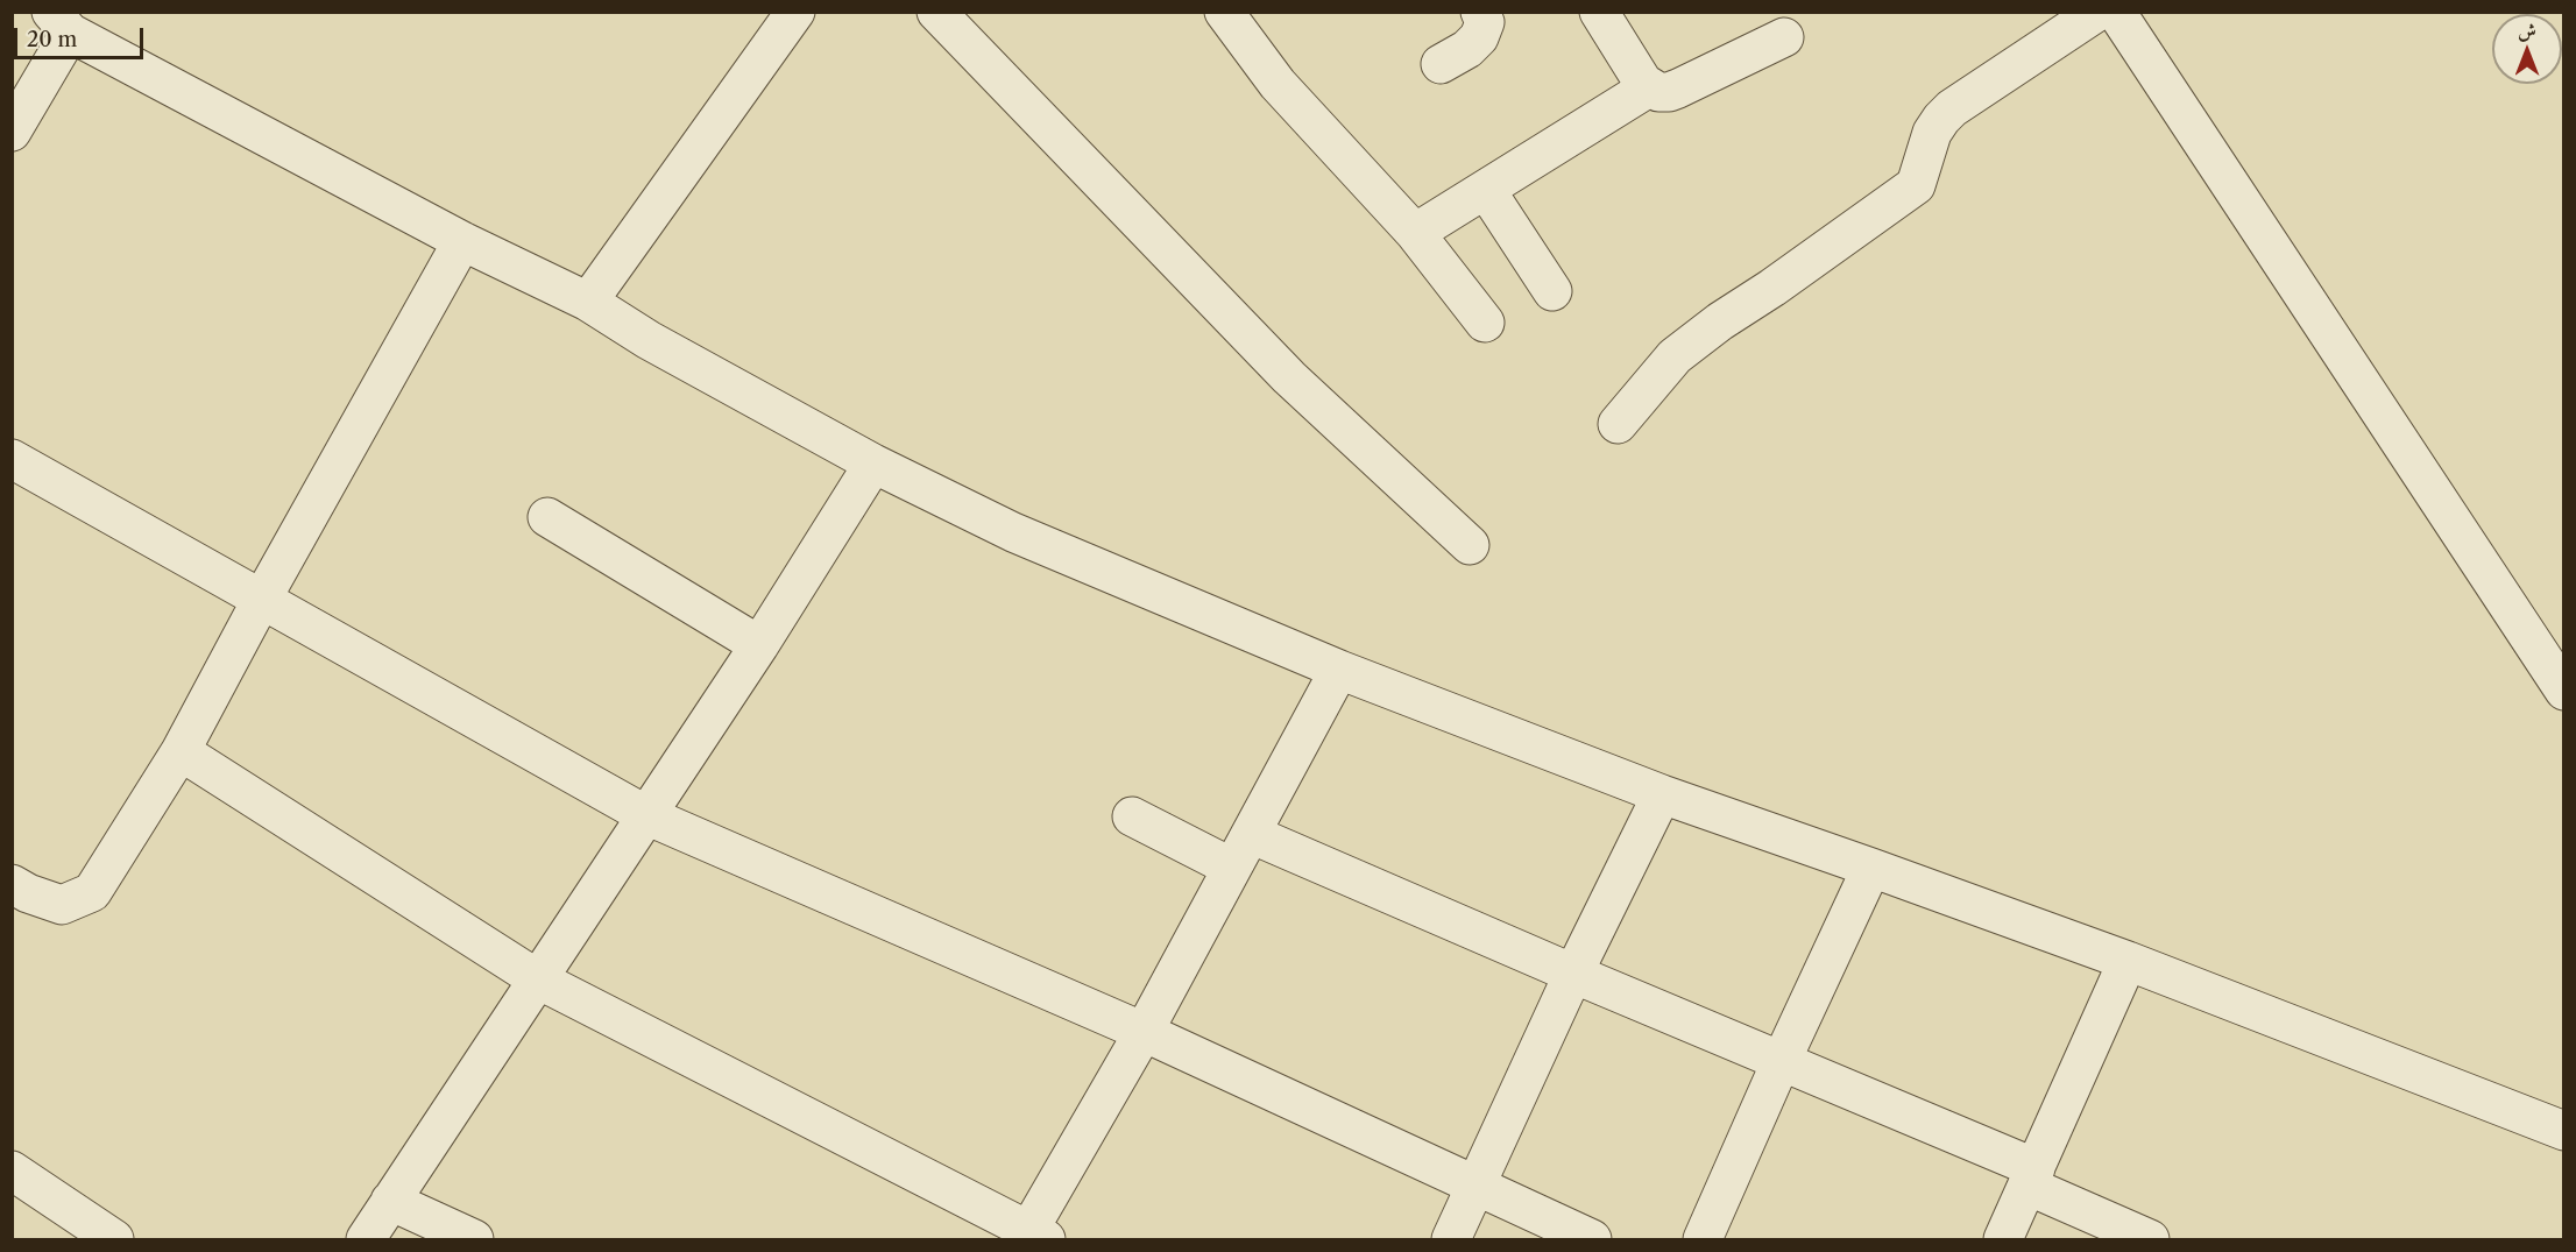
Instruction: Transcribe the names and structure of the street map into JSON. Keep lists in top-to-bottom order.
{
  "scale_bar": "20 m",
  "north": "top"
}
